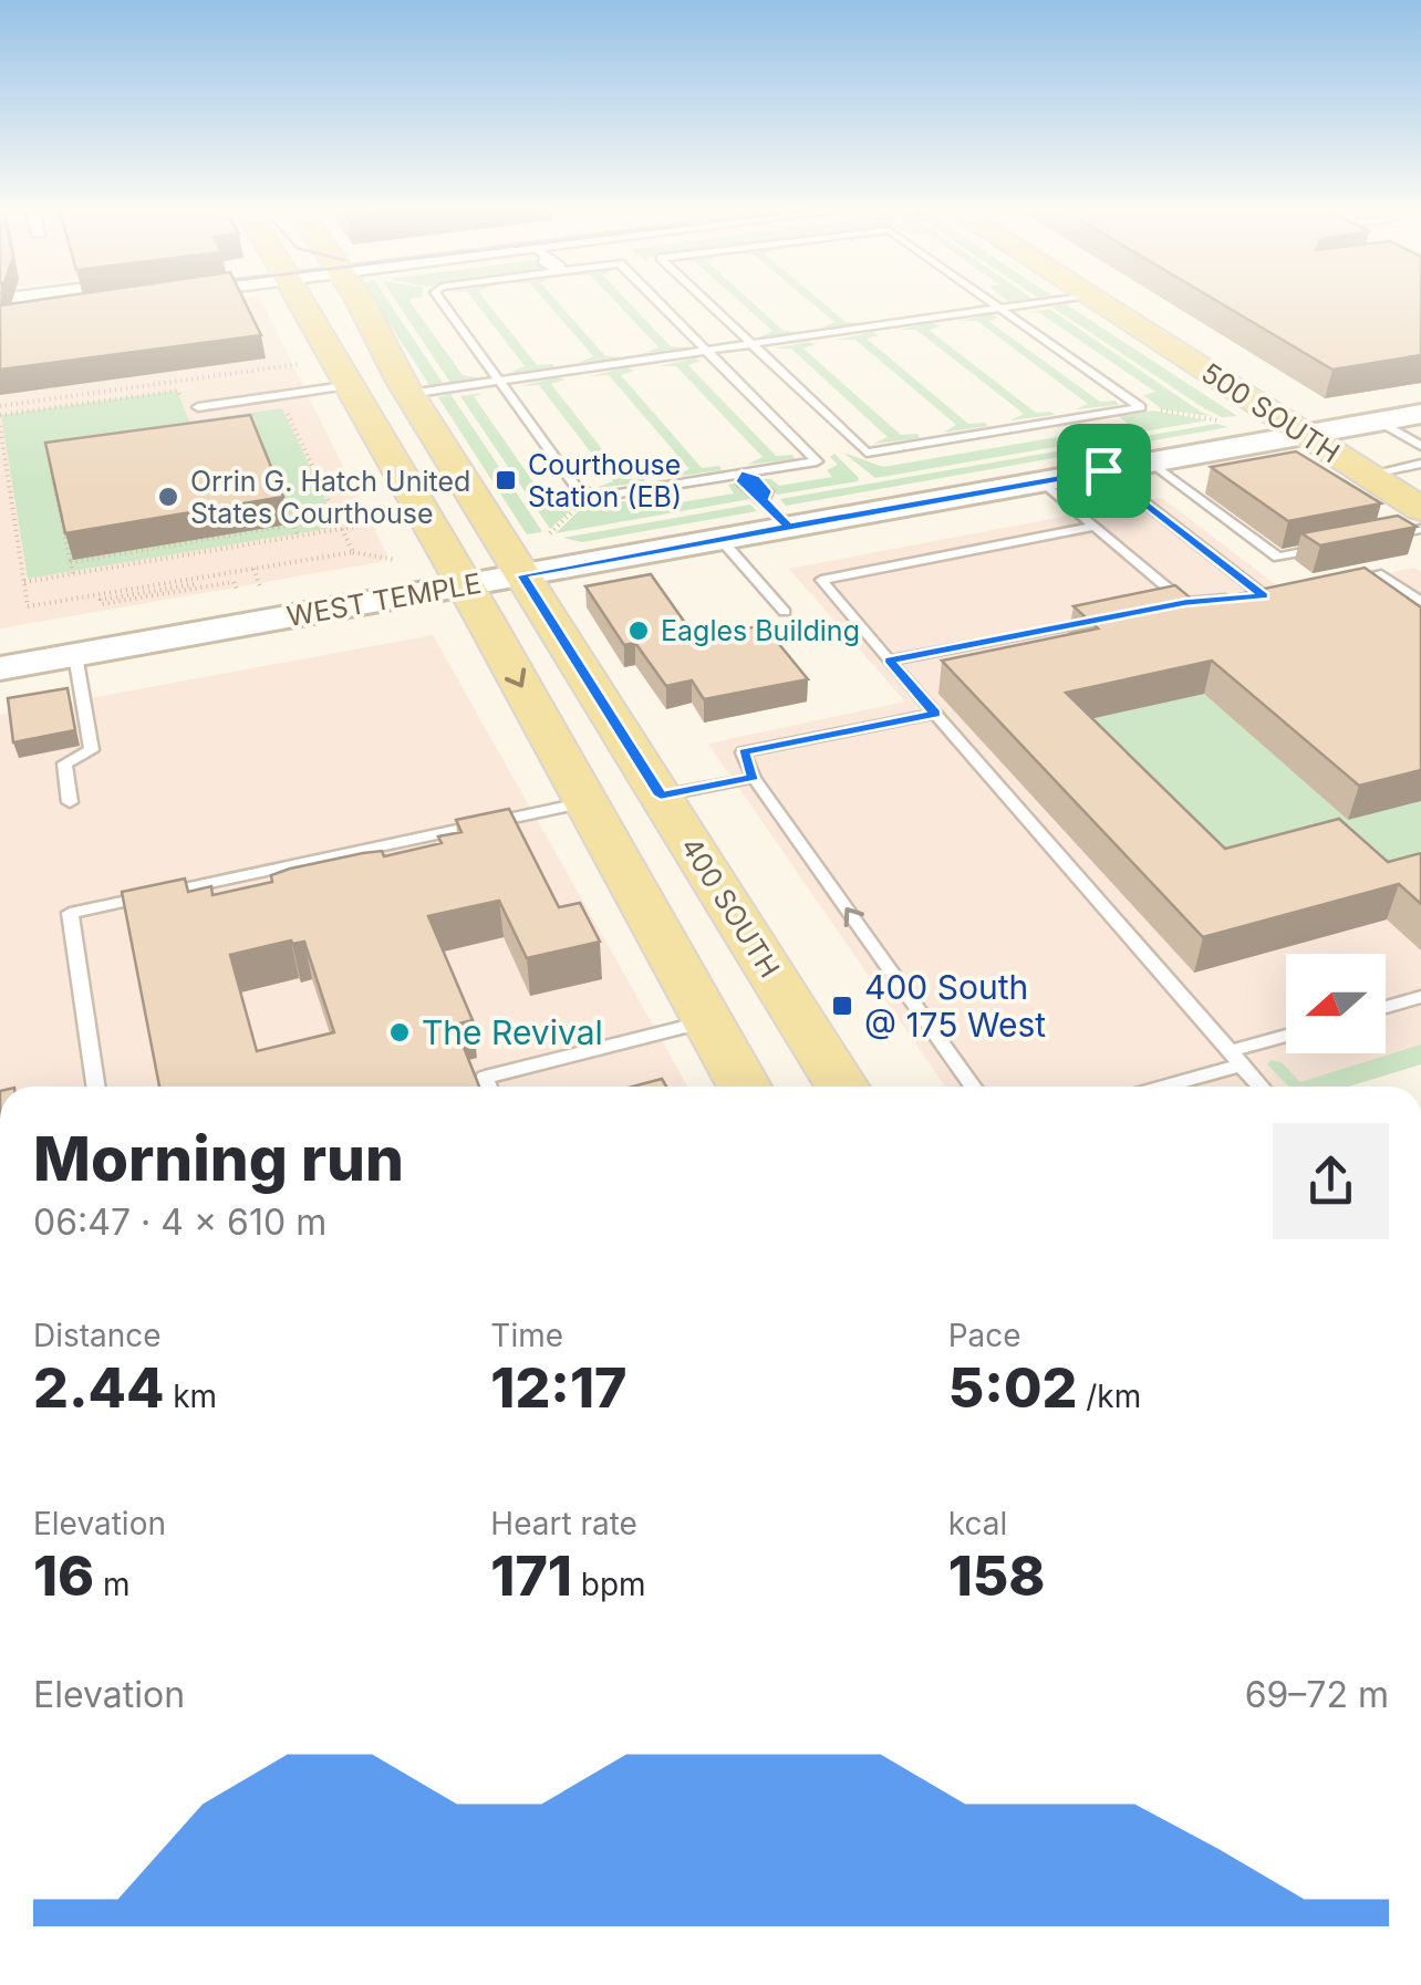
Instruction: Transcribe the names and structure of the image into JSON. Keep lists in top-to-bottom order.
{
  "streets": {
    "main road": ["500 SOUTH", "WEST TEMPLE", "400 SOUTH"]
  },
  "crossings": [
    ["500 SOUTH", "WEST TEMPLE"],
    ["WEST TEMPLE", "400 SOUTH"]
  ],
  "places": {
    "transit": ["Courthouse Station (EB)", "400 South @ 175 West"],
    "other": ["Orrin G. Hatch United States Courthouse", "Eagles Building", "The Revival"]
  },
  "north": "left",
  "page": {
    "heading": ["Morning run", "06:47 · 4 × 610 m"],
    "stats": [
      ["Distance", "2.44 km"],
      ["Time", "12:17"],
      ["Pace", "5:02 /km"],
      ["Elevation", "16 m"],
      ["Heart rate", "171 bpm"],
      ["kcal", "158"]
    ],
    "chart": ["Elevation", "69–72 m"]
  }
}
